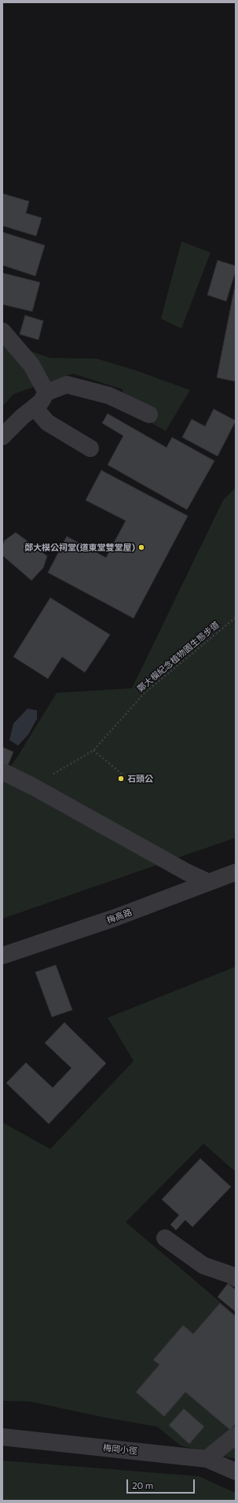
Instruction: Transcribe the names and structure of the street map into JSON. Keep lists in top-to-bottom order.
{
  "streets": {
    "street": ["梅高路", "梅岡小徑"],
    "path": ["鄭大模紀念植物園生態步道"]
  },
  "places": ["鄭大模公祠堂(道東堂雙堂屋)", "石頭公"],
  "scale_bar": "20 m"
}
